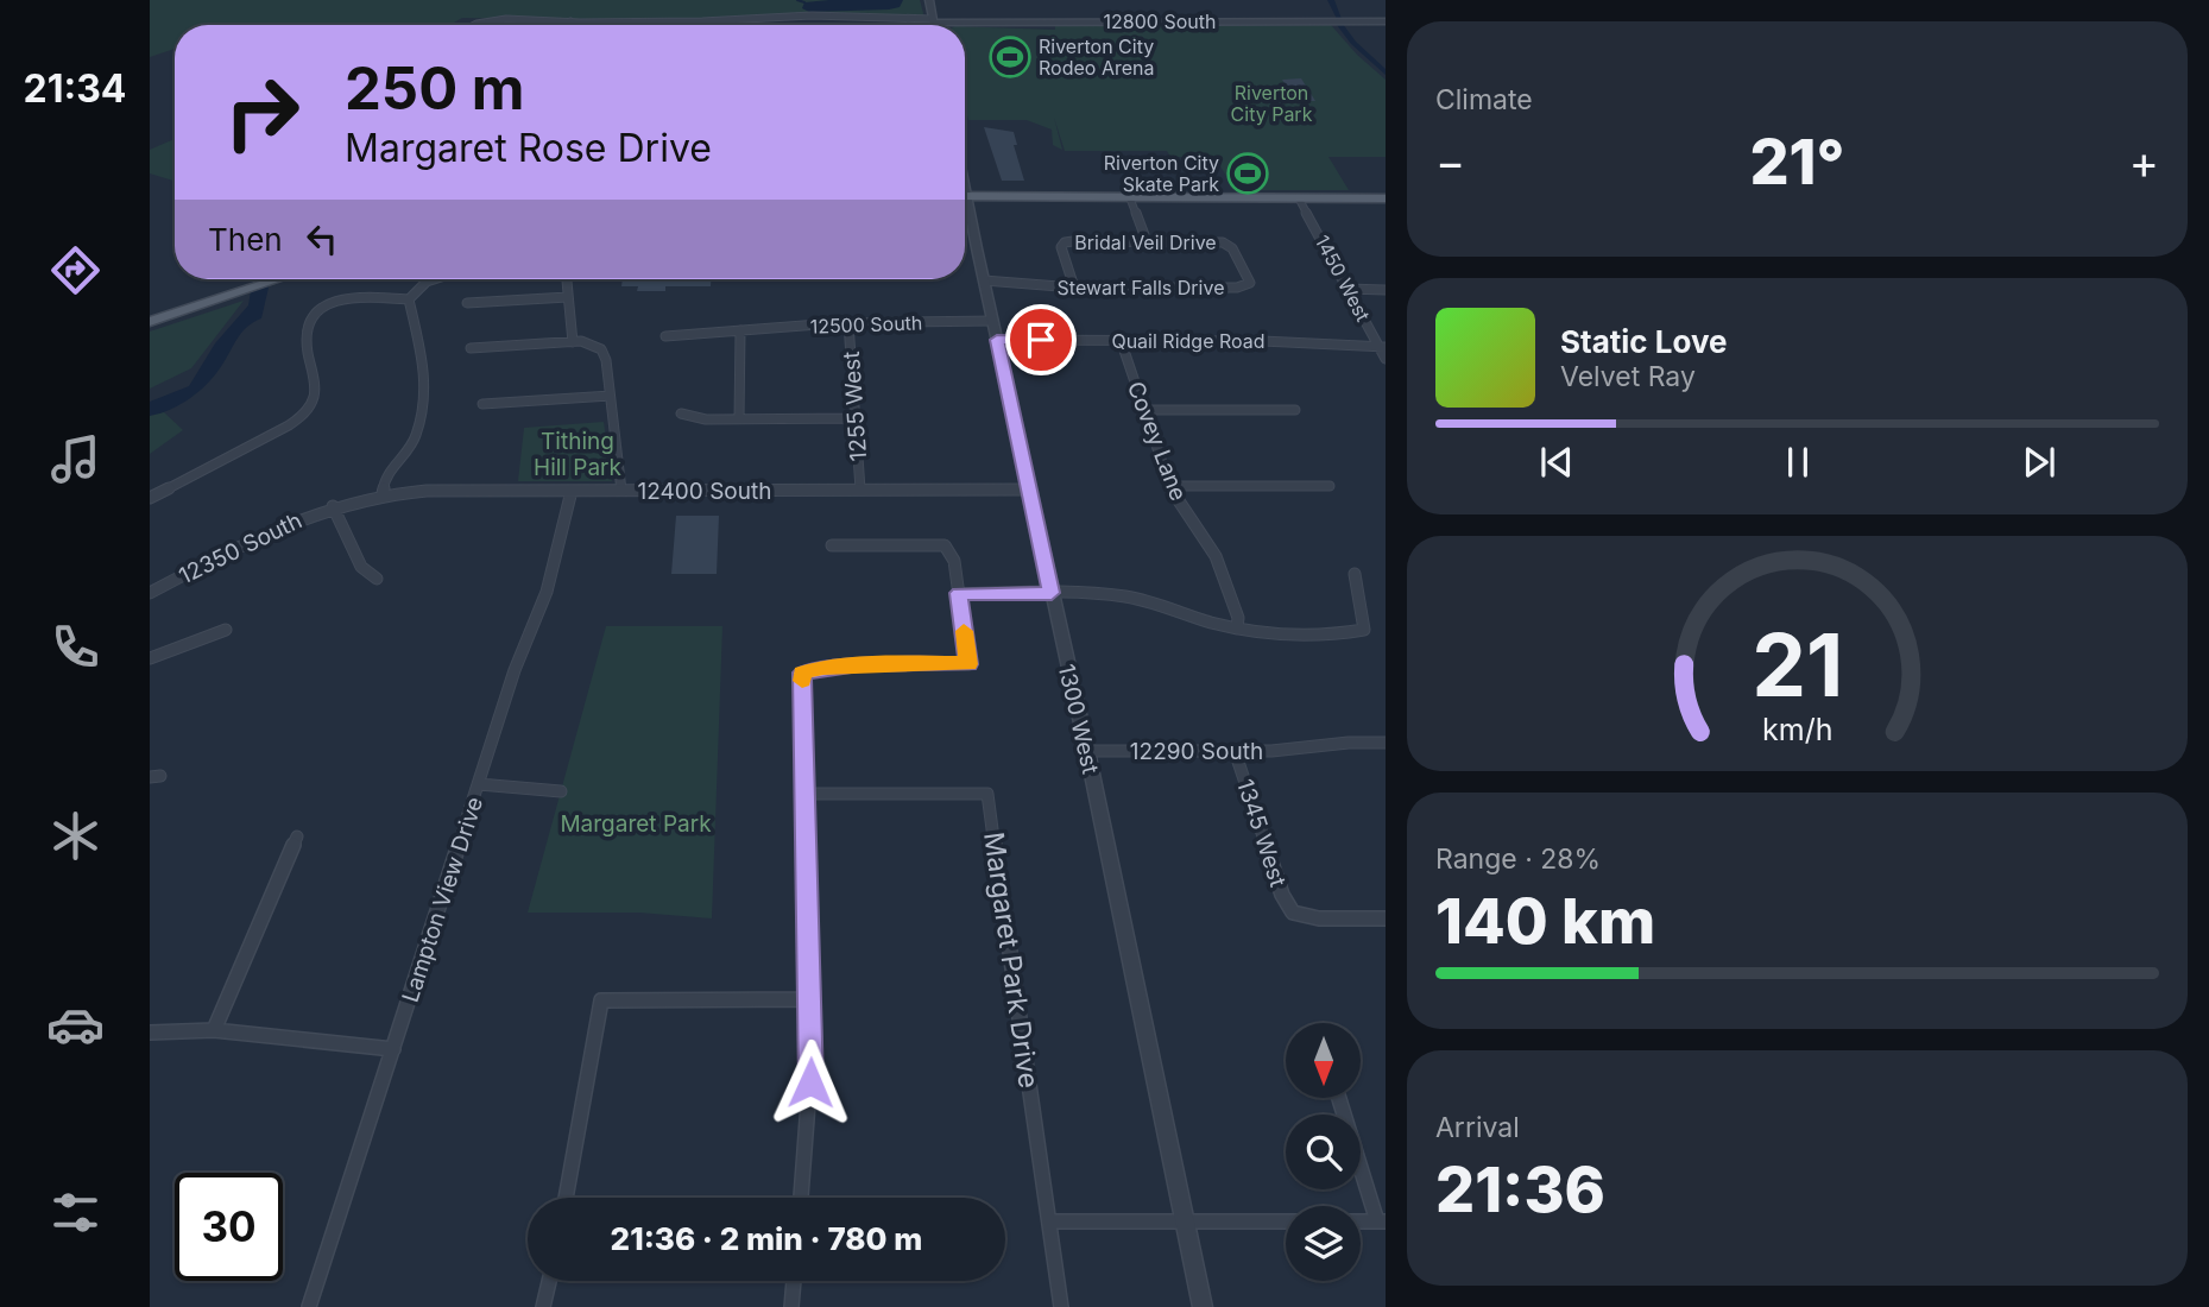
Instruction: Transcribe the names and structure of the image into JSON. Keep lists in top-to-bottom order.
{
  "streets": {
    "street": [
      "12800 South",
      "Bridal Veil Drive",
      "1450 West",
      "Stewart Falls Drive",
      "12500 South",
      "Quail Ridge Road",
      "1255 West",
      "Covey Lane",
      "12400 South",
      "12350 South",
      "1300 West",
      "12290 South",
      "1345 West",
      "Lampton View Drive",
      "Margaret Park Drive"
    ]
  },
  "crossings": [
    ["Bridal Veil Drive", "Stewart Falls Drive"],
    ["1450 West", "Quail Ridge Road"],
    ["Stewart Falls Drive", "1300 West"],
    ["12500 South", "1255 West"],
    ["12500 South", "1300 West"],
    ["Quail Ridge Road", "Covey Lane"],
    ["Quail Ridge Road", "1300 West"],
    ["1255 West", "12400 South"],
    ["12400 South", "12350 South"],
    ["12400 South", "1300 West"],
    ["12400 South", "Lampton View Drive"],
    ["1300 West", "12290 South"],
    ["12290 South", "1345 West"]
  ],
  "parks": ["Riverton City Park", "Tithing Hill Park", "Margaret Park"],
  "places": {
    "sports": ["Riverton City Rodeo Arena", "Riverton City Skate Park"]
  },
  "north": "bottom",
  "page": {
    "tabs": "21:34",
    "tile": [
      "Climate",
      ["Range · 28%", "140 km"],
      ["Arrival", "21:36"]
    ],
    "turn": ["250 m", "Margaret Rose Drive"],
    "heat": ["−", "21°", "+"],
    "then": "Then",
    "song": ["Static Love", "Velvet Ray"],
    "limit": "30",
    "trip": "21:36 · 2 min · 780 m",
    "gauge": ["21", "km/h"]
  }
}
